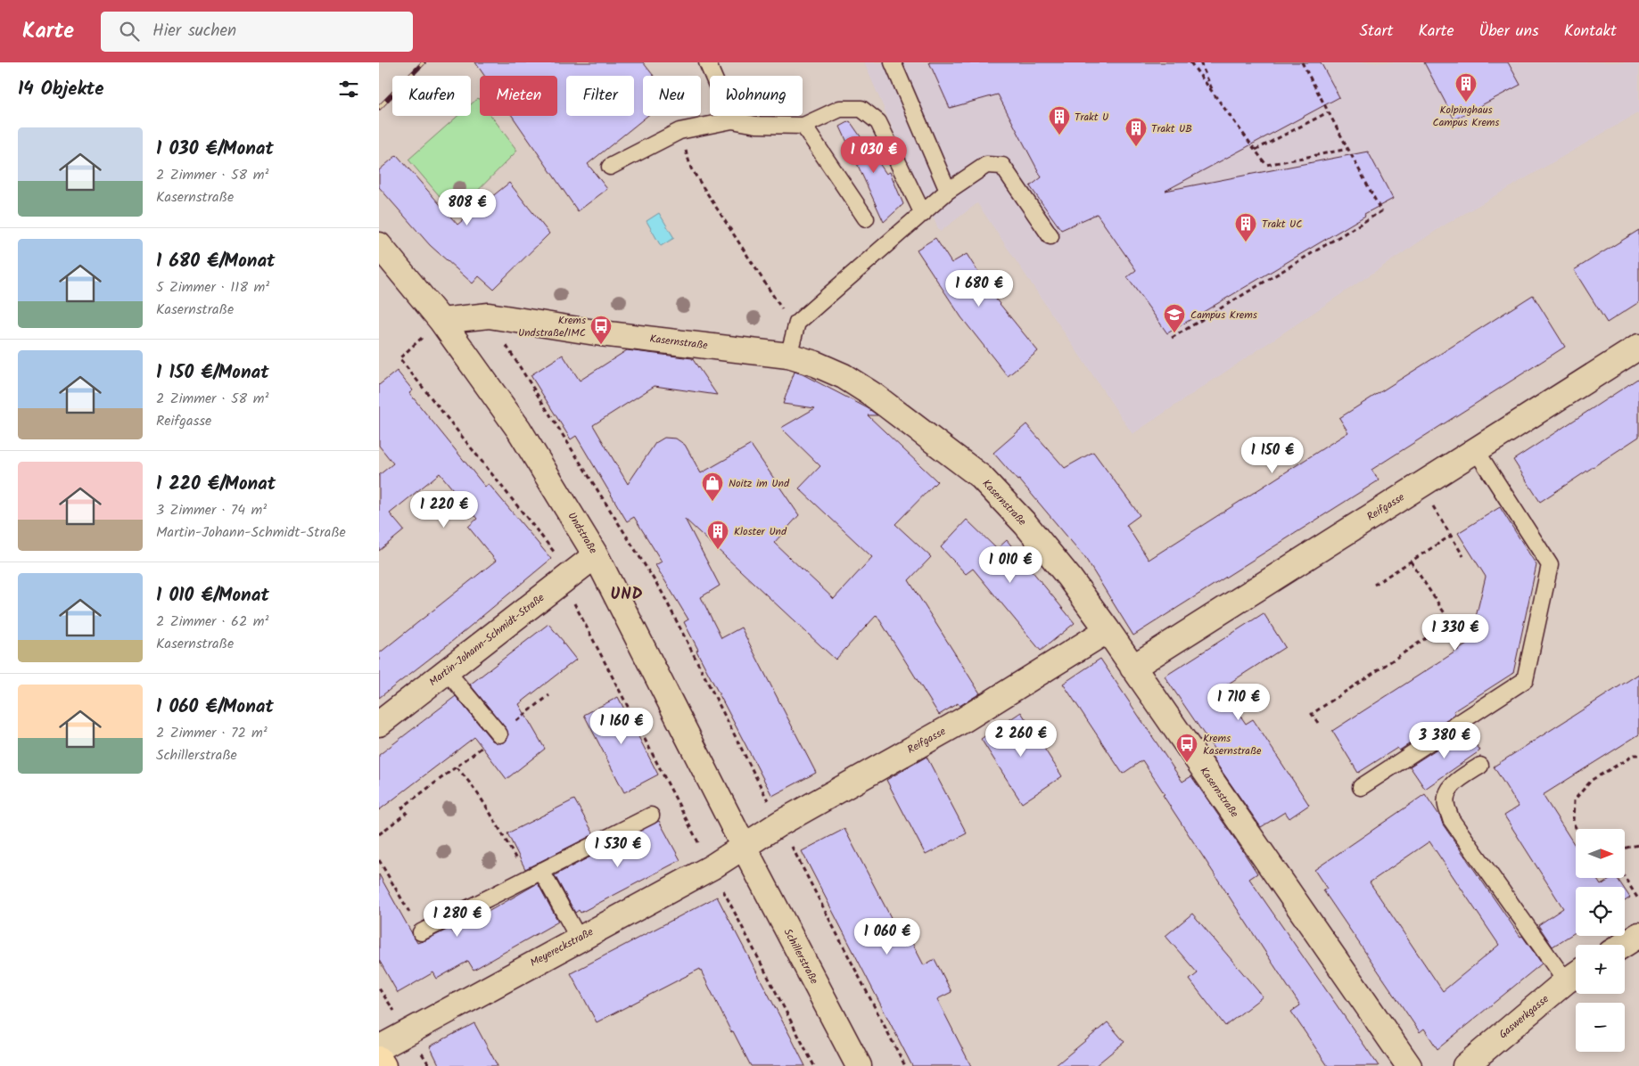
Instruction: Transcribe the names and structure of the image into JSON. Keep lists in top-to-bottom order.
{
  "streets": {
    "street": [
      "Kasernstraße",
      "Reifgasse",
      "Undstraße",
      "Martin-Johann-Schmidt-Straße",
      "Meyereckstraße",
      "Schillerstraße",
      "Gaswerkgasse"
    ]
  },
  "crossings": [
    ["Kasernstraße", "Reifgasse"],
    ["Kasernstraße", "Undstraße"],
    ["Reifgasse", "Undstraße"],
    ["Reifgasse", "Meyereckstraße"],
    ["Reifgasse", "Schillerstraße"],
    ["Undstraße", "Martin-Johann-Schmidt-Straße"],
    ["Undstraße", "Meyereckstraße"],
    ["Undstraße", "Schillerstraße"],
    ["Meyereckstraße", "Schillerstraße"]
  ],
  "districts": ["UND"],
  "places": {
    "building": [
      "Kolpinghaus Campus Krems",
      "Trakt U",
      "Trakt UB",
      "Trakt UC",
      "Kloster Und"
    ],
    "school or university": ["Campus Krems"],
    "bus stop": ["Krems Undstraße/IMC", "Krems Kasernstraße"],
    "shop": ["Noitz im Und"]
  },
  "north": "right",
  "page": {
    "header": "Karte",
    "search": "Hier suchen",
    "nav": [
      "Start",
      "Karte",
      "Über uns",
      "Kontakt"
    ],
    "heading": "14 Objekte",
    "chip": [
      "Kaufen",
      "Mieten",
      "Filter",
      "Neu",
      "Wohnung"
    ],
    "list": [
      {
        "name": "1 030 €/Monat",
        "note": "2 Zimmer · 58 m² · Kasernstraße"
      },
      {
        "name": "1 680 €/Monat",
        "note": "5 Zimmer · 118 m² · Kasernstraße"
      },
      {
        "name": "1 150 €/Monat",
        "note": "2 Zimmer · 58 m² · Reifgasse"
      },
      {
        "name": "1 220 €/Monat",
        "note": "3 Zimmer · 74 m² · Martin-Johann-Schmidt-Straße"
      },
      {
        "name": "1 010 €/Monat",
        "note": "2 Zimmer · 62 m² · Kasernstraße"
      },
      {
        "name": "1 060 €/Monat",
        "note": "2 Zimmer · 72 m² · Schillerstraße"
      }
    ],
    "price": [
      "1 030 €",
      "808 €",
      "1 680 €",
      "1 150 €",
      "1 220 €",
      "1 010 €",
      "1 330 €",
      "1 710 €",
      "1 160 €",
      "2 260 €",
      "3 380 €",
      "1 530 €",
      "1 280 €",
      "1 060 €"
    ],
    "map_buttons": ["+", "−"]
  }
}
